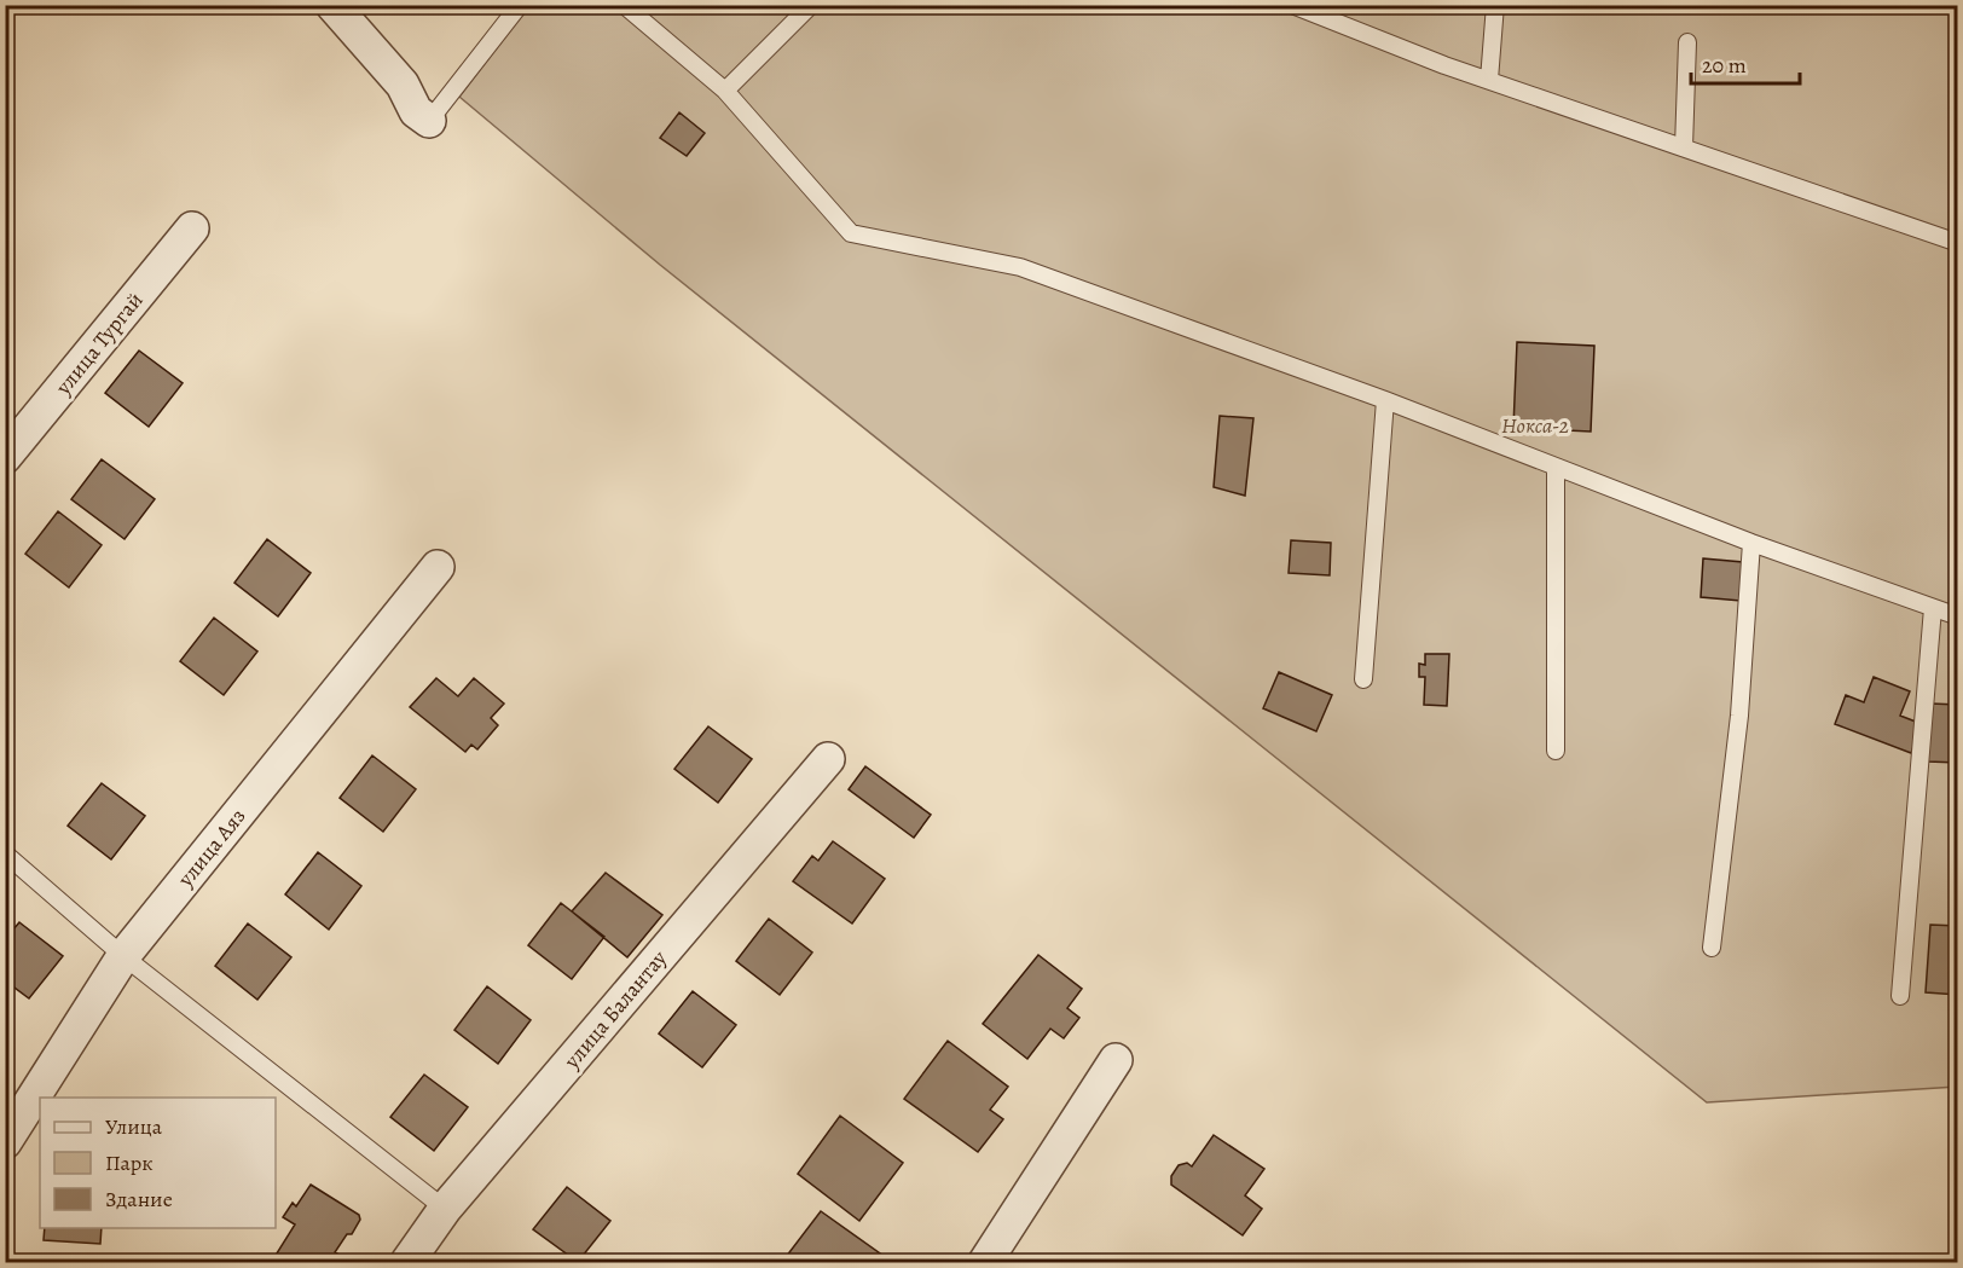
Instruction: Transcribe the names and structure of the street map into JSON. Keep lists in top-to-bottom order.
{
  "streets": {
    "street": ["улица Тургай", "улица Аяз", "улица Балантау"]
  },
  "parks": ["Нокса-2"],
  "legend": ["Улица", "Парк", "Здание"],
  "scale_bar": "20 m"
}
